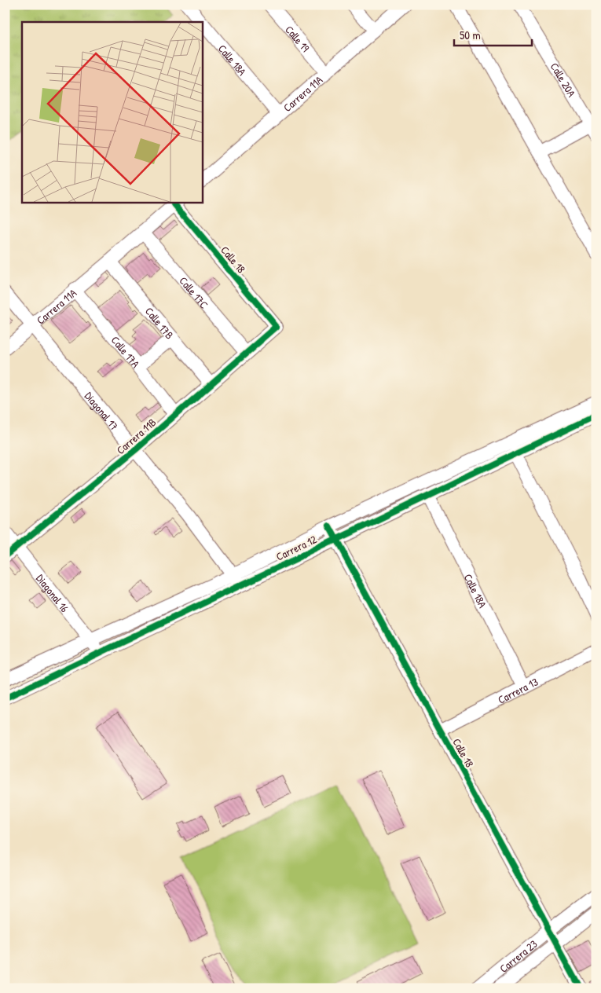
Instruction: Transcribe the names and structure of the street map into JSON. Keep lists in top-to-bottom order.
{
  "streets": {
    "street": [
      "Calle 19",
      "Calle 18A",
      "Calle 20A",
      "Carrera 11A",
      "Calle 18",
      "Calle 17C",
      "Calle 17B",
      "Calle 17A",
      "Diagonal 17",
      "Carrera 11B",
      "Carrera 12",
      "Diagonal 16",
      "Carrera 13",
      "Carrera 23"
    ]
  },
  "crossings": [
    ["Calle 19", "Carrera 11A"],
    ["Calle 18A", "Carrera 11A"],
    ["Calle 18A", "Carrera 12"],
    ["Calle 18A", "Carrera 13"],
    ["Carrera 11A", "Calle 18"],
    ["Carrera 11A", "Calle 17C"],
    ["Carrera 11A", "Calle 17B"],
    ["Carrera 11A", "Calle 17A"],
    ["Carrera 11A", "Diagonal 17"],
    ["Calle 18", "Carrera 11B"],
    ["Calle 18", "Carrera 12"],
    ["Calle 18", "Carrera 13"],
    ["Calle 18", "Carrera 23"],
    ["Calle 17C", "Carrera 11B"],
    ["Calle 17B", "Carrera 11B"],
    ["Calle 17A", "Carrera 11B"],
    ["Diagonal 17", "Carrera 11B"],
    ["Diagonal 17", "Carrera 12"],
    ["Carrera 11B", "Diagonal 16"],
    ["Carrera 12", "Diagonal 16"]
  ],
  "scale_bar": "50 m"
}
